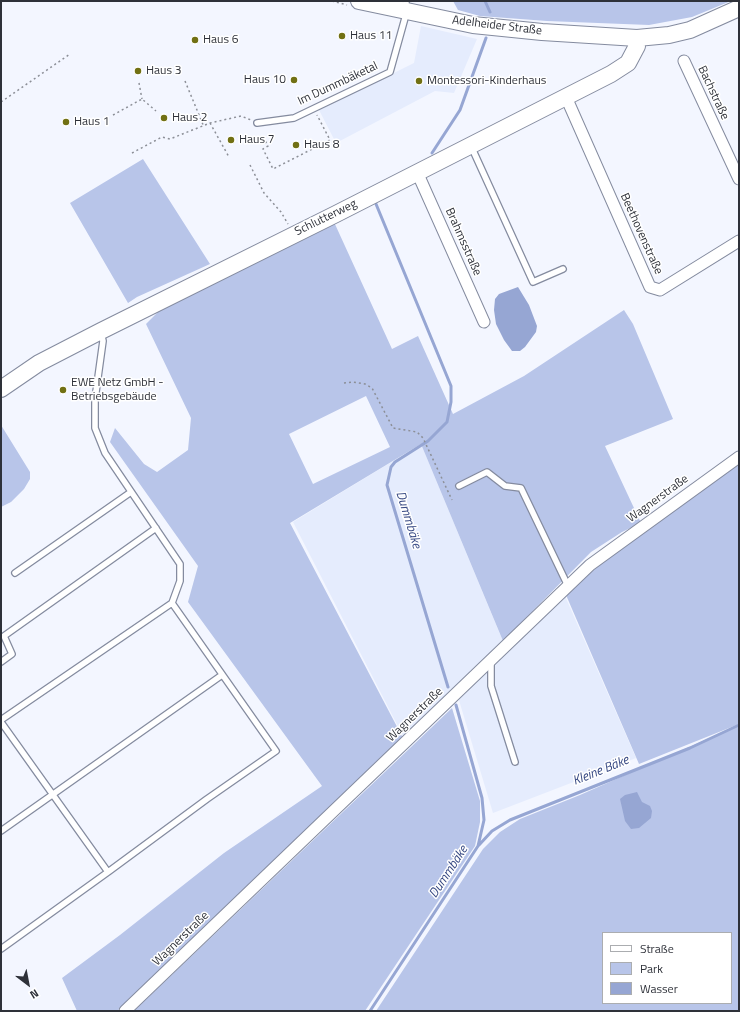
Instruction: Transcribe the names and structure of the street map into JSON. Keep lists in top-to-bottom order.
{
  "streets": {
    "street": [
      "Adelheider Straße",
      "Bachstraße",
      "Schlutterweg",
      "Beethovenstraße",
      "Brahmsstraße",
      "Wagnerstraße"
    ],
    "lane": ["Im Dummbäketal"]
  },
  "crossings": [
    ["Adelheider Straße", "Im Dummbäketal"],
    ["Adelheider Straße", "Schlutterweg"],
    ["Schlutterweg", "Beethovenstraße"],
    ["Schlutterweg", "Brahmsstraße"]
  ],
  "water": ["Dummbäke", "Kleine Bäke"],
  "places": [
    "Haus 11",
    "Haus 6",
    "Haus 3",
    "Haus 10",
    "Montessori-Kinderhaus",
    "Haus 2",
    "Haus 1",
    "Haus 7",
    "Haus 8",
    "EWE Netz GmbH - Betriebsgebäude"
  ],
  "legend": ["Straße", "Park", "Wasser"],
  "north": "bottom right"
}
